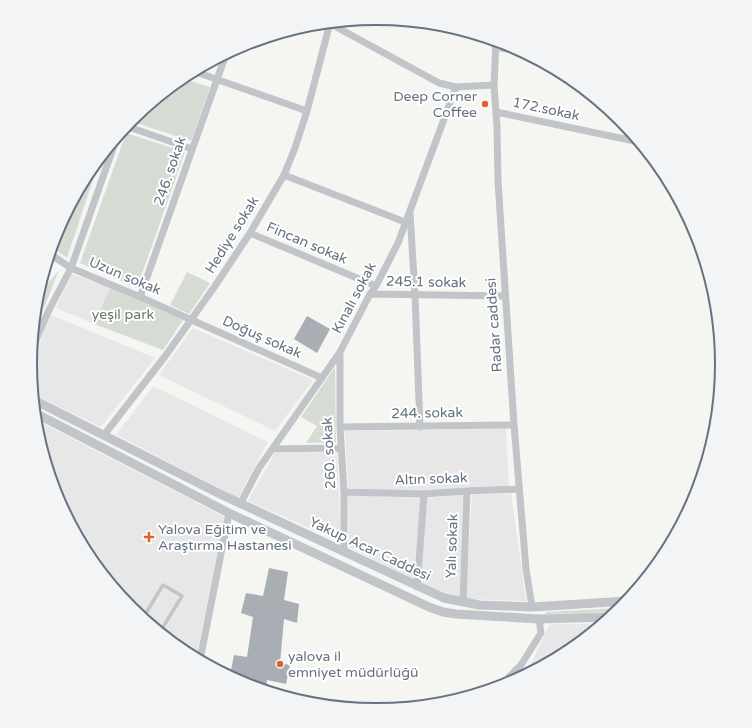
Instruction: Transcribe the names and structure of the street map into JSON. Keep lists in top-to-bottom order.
{
  "streets": {
    "street": [
      "172.sokak",
      "246. sokak",
      "Hediye sokak",
      "Fincan sokak",
      "Uzun sokak",
      "245.1 sokak",
      "Kınalı sokak",
      "Radar caddesi",
      "Doğuş sokak",
      "244. sokak",
      "260. sokak",
      "Altın sokak",
      "Yalı sokak",
      "Yakup Acar Caddesi"
    ]
  },
  "crossings": [
    ["172.sokak", "Radar caddesi"],
    ["246. sokak", "Uzun sokak"],
    ["Hediye sokak", "Fincan sokak"],
    ["Hediye sokak", "Uzun sokak"],
    ["Hediye sokak", "Doğuş sokak"],
    ["Hediye sokak", "Yakup Acar Caddesi"],
    ["Fincan sokak", "Kınalı sokak"],
    ["Uzun sokak", "Doğuş sokak"],
    ["245.1 sokak", "Kınalı sokak"],
    ["245.1 sokak", "Radar caddesi"],
    ["Kınalı sokak", "Doğuş sokak"],
    ["Kınalı sokak", "260. sokak"],
    ["Kınalı sokak", "Yakup Acar Caddesi"],
    ["Radar caddesi", "244. sokak"],
    ["Radar caddesi", "Altın sokak"],
    ["Radar caddesi", "Yakup Acar Caddesi"],
    ["244. sokak", "260. sokak"],
    ["260. sokak", "Altın sokak"],
    ["260. sokak", "Yakup Acar Caddesi"],
    ["Altın sokak", "Yalı sokak"],
    ["Yalı sokak", "Yakup Acar Caddesi"]
  ],
  "parks": ["yeşil park"],
  "places": {
    "other": ["Deep Corner Coffee", "yalova il emniyet müdürlüğü"],
    "health": ["Yalova Eğitim ve Araştırma Hastanesi"]
  }
}
